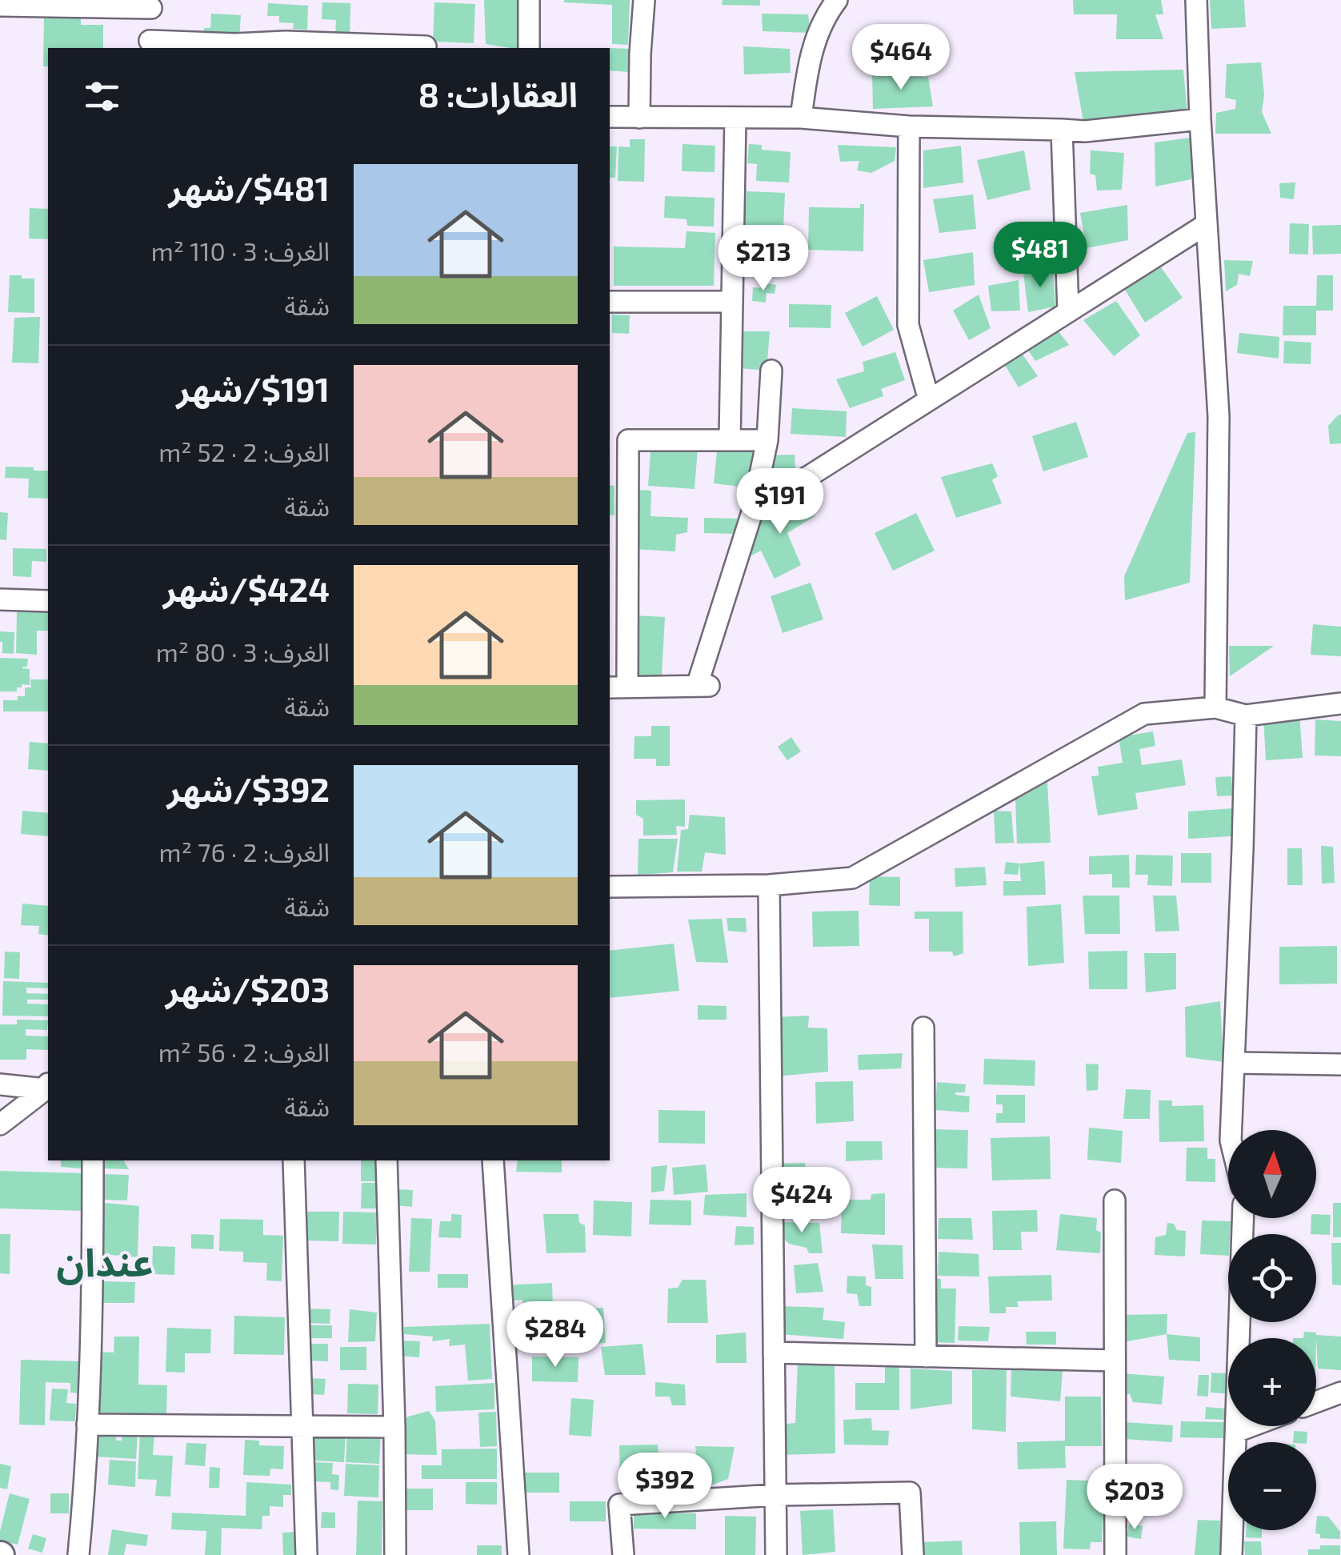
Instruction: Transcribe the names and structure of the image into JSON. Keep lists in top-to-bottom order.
{
  "districts": ["عندان"],
  "north": "top",
  "page": {
    "price": [
      "$464",
      "$481",
      "$213",
      "$191",
      "$424",
      "$284",
      "$392",
      "$203"
    ],
    "heading": "العقارات: 8",
    "list": [
      {
        "name": "$481/شهر",
        "note": "الغرف: 3 · 110 m² · شقة"
      },
      {
        "name": "$191/شهر",
        "note": "الغرف: 2 · 52 m² · شقة"
      },
      {
        "name": "$424/شهر",
        "note": "الغرف: 3 · 80 m² · شقة"
      },
      {
        "name": "$392/شهر",
        "note": "الغرف: 2 · 76 m² · شقة"
      },
      {
        "name": "$203/شهر",
        "note": "الغرف: 2 · 56 m² · شقة"
      }
    ],
    "map_buttons": ["+", "−"]
  }
}
